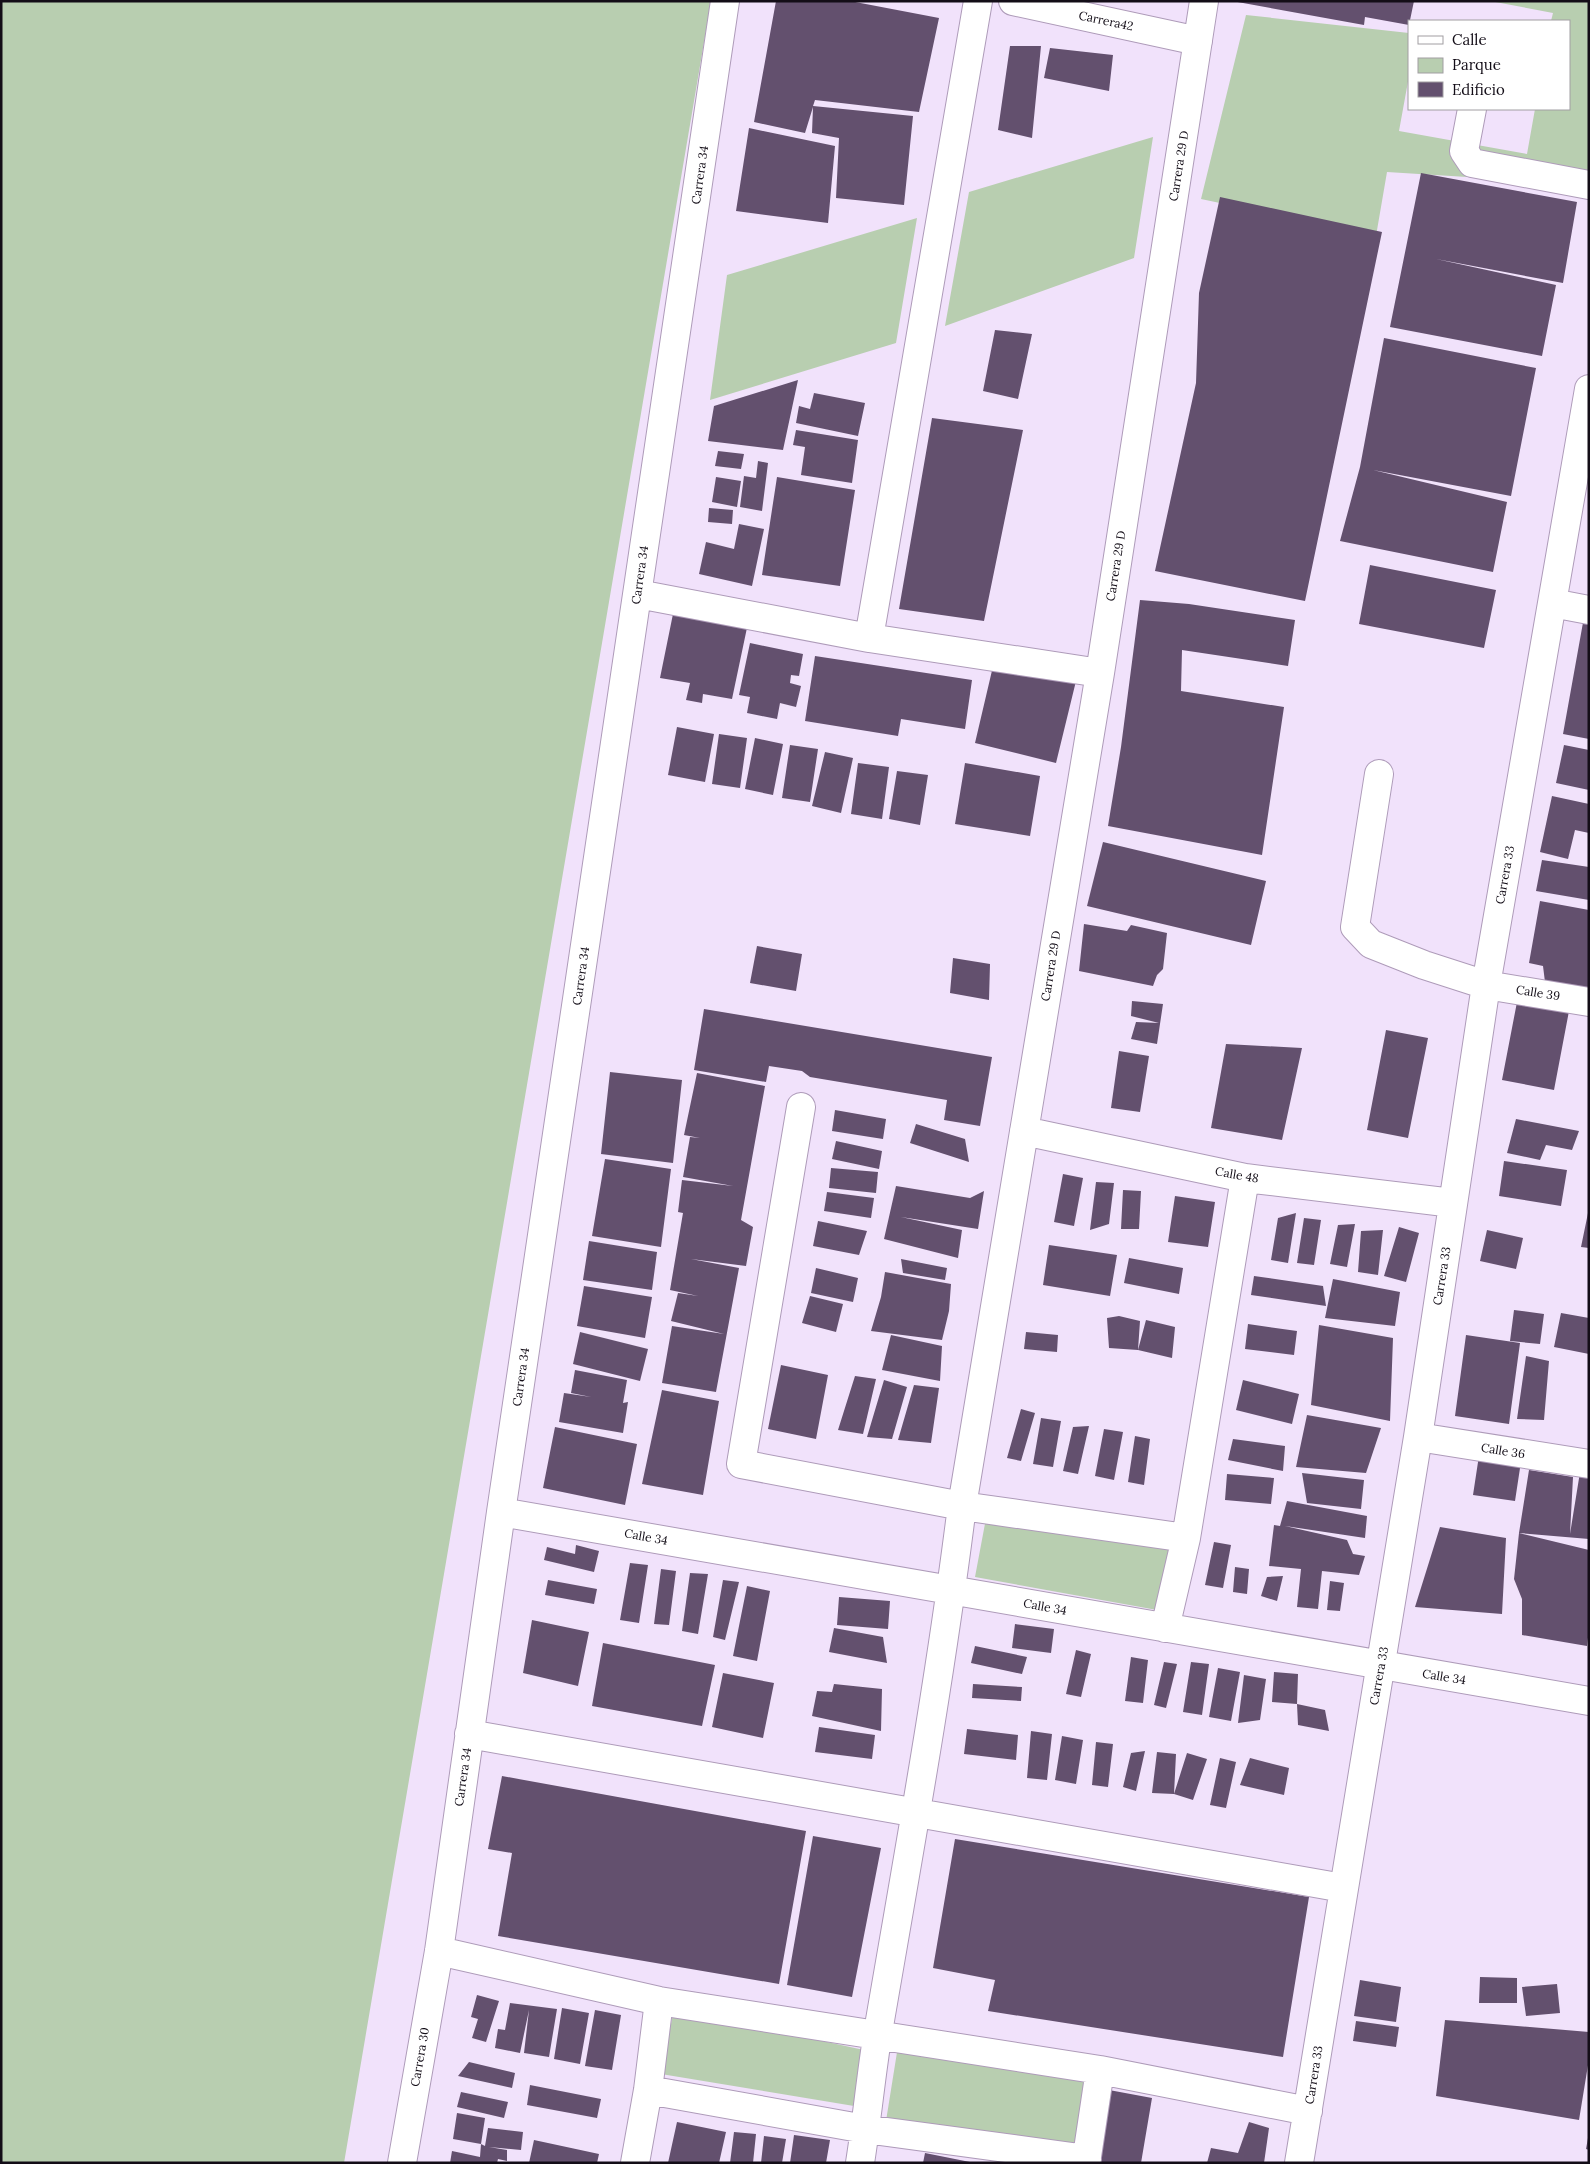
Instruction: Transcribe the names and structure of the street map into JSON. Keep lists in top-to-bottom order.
{
  "streets": {
    "street": [
      "Carrera42",
      "Carrera 29 D",
      "Carrera 34",
      "Carrera 33",
      "Calle 39",
      "Calle 48",
      "Calle 36",
      "Calle 34",
      "Carrera 30"
    ]
  },
  "crossings": [
    ["Carrera42", "Carrera 29 D"],
    ["Carrera 29 D", "Calle 48"],
    ["Carrera 29 D", "Calle 34"],
    ["Carrera 34", "Calle 34"],
    ["Carrera 34", "Carrera 30"],
    ["Carrera 33", "Calle 39"],
    ["Carrera 33", "Calle 48"],
    ["Carrera 33", "Calle 36"],
    ["Carrera 33", "Calle 34"]
  ],
  "legend": ["Calle", "Parque", "Edificio"]
}
